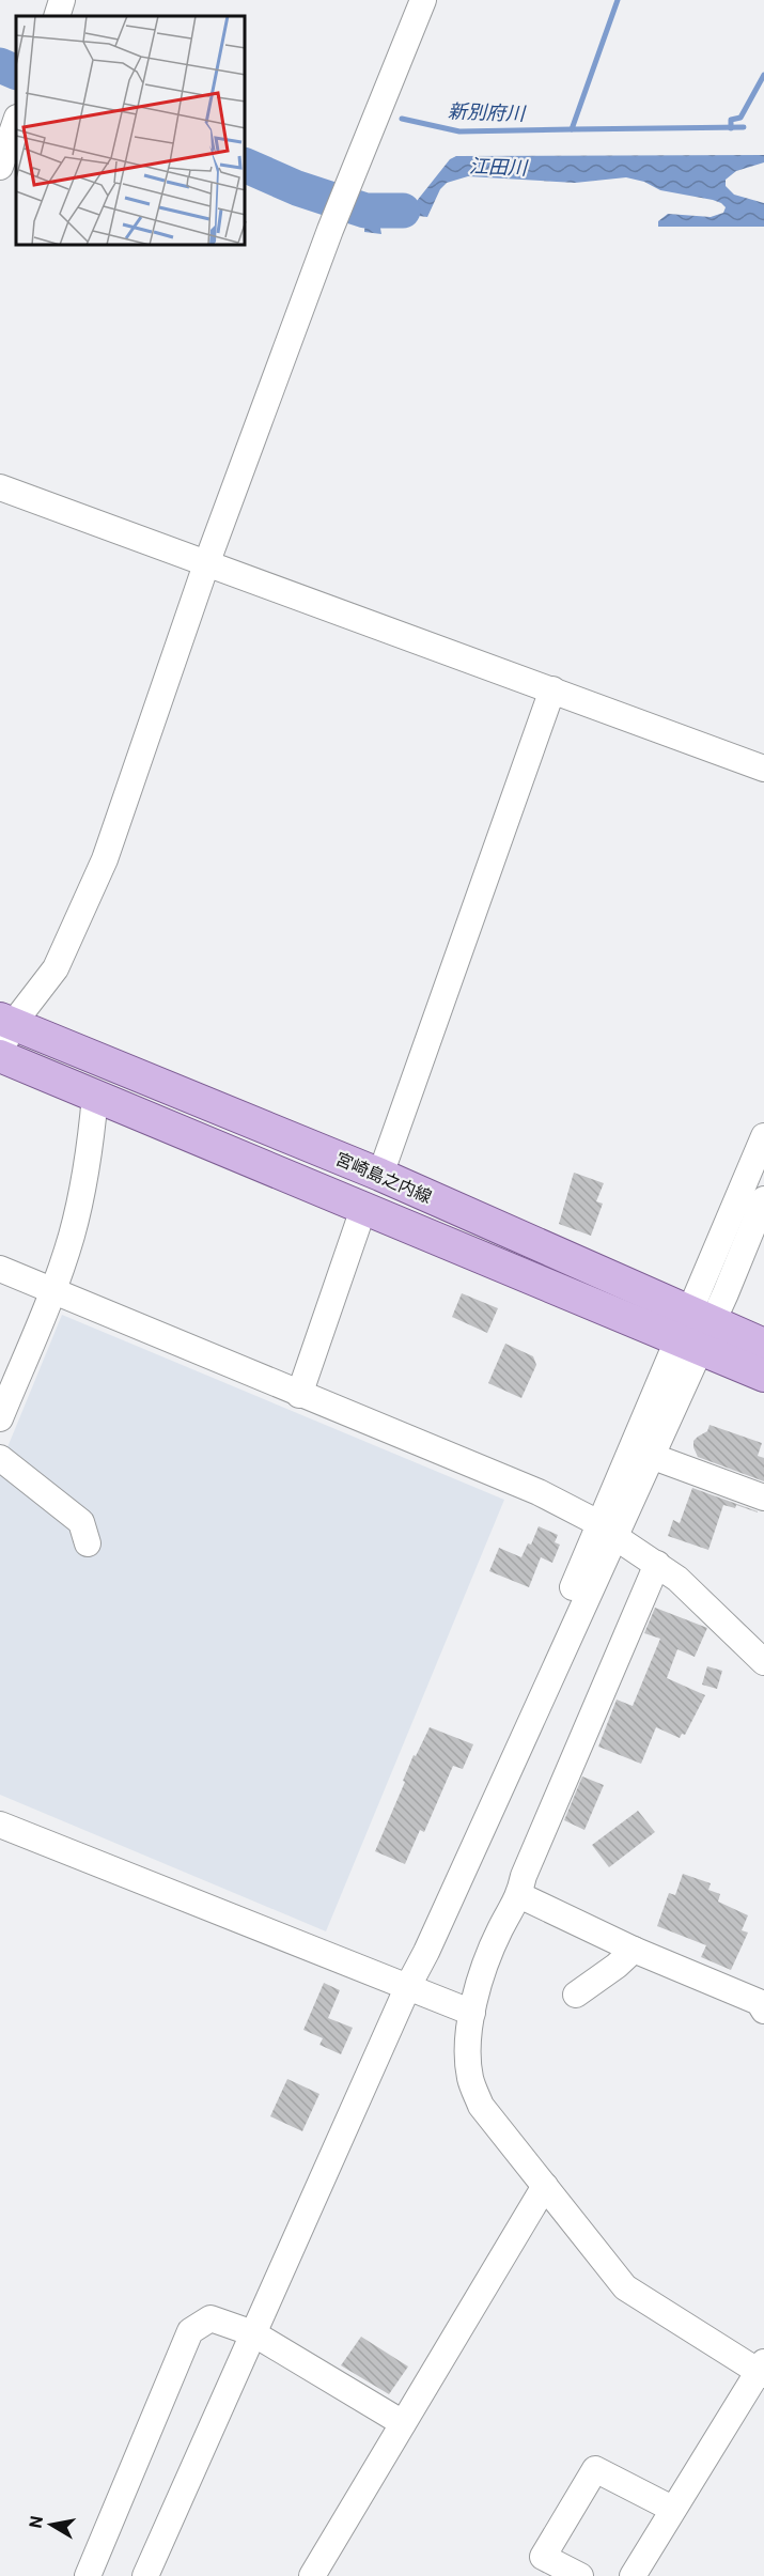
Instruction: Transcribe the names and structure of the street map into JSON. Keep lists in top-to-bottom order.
{
  "streets": {
    "main road": ["宮崎島之内線"]
  },
  "water": ["新別府川", "江田川"],
  "north": "left"
}
